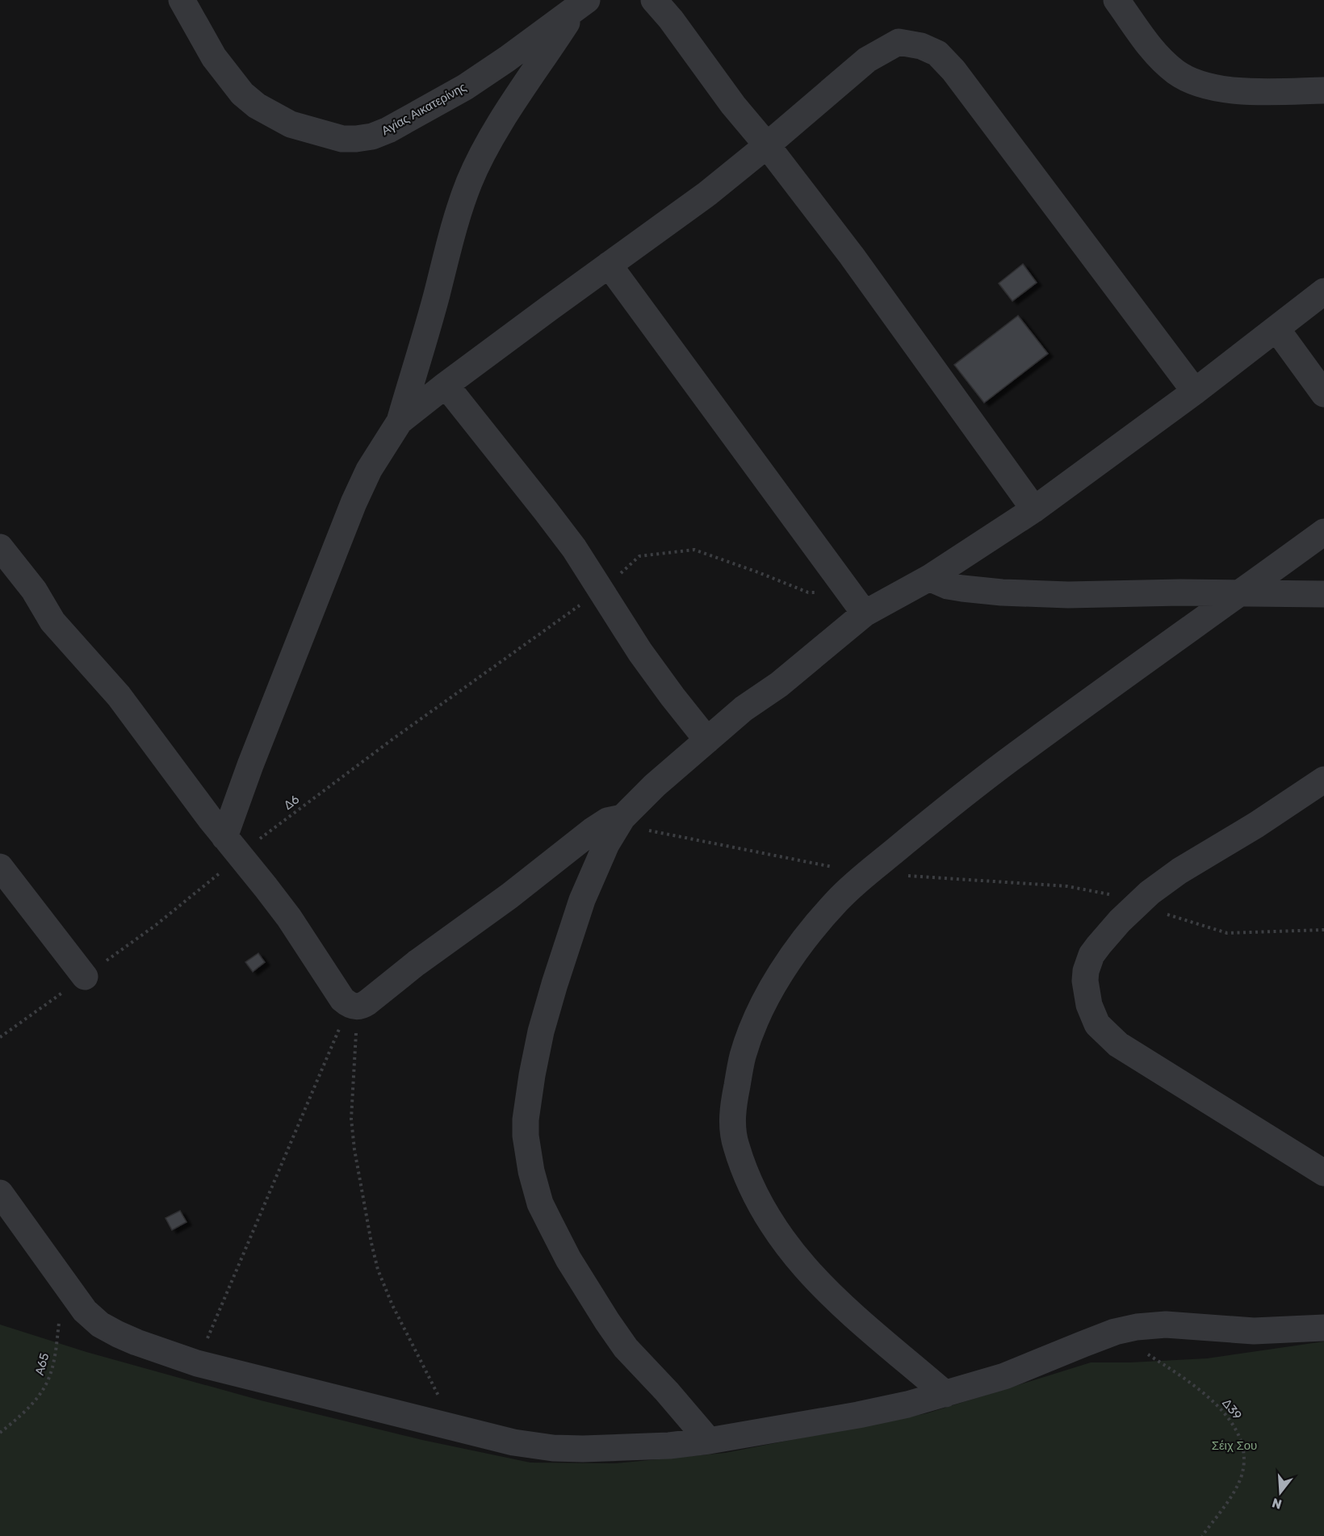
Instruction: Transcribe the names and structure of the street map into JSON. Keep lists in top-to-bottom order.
{
  "streets": {
    "street": ["Αγίας Αικατερίνης"],
    "path": ["Δ6", "Α65", "Δ39"]
  },
  "parks": ["Σέιχ Σου"],
  "north": "bottom"
}
